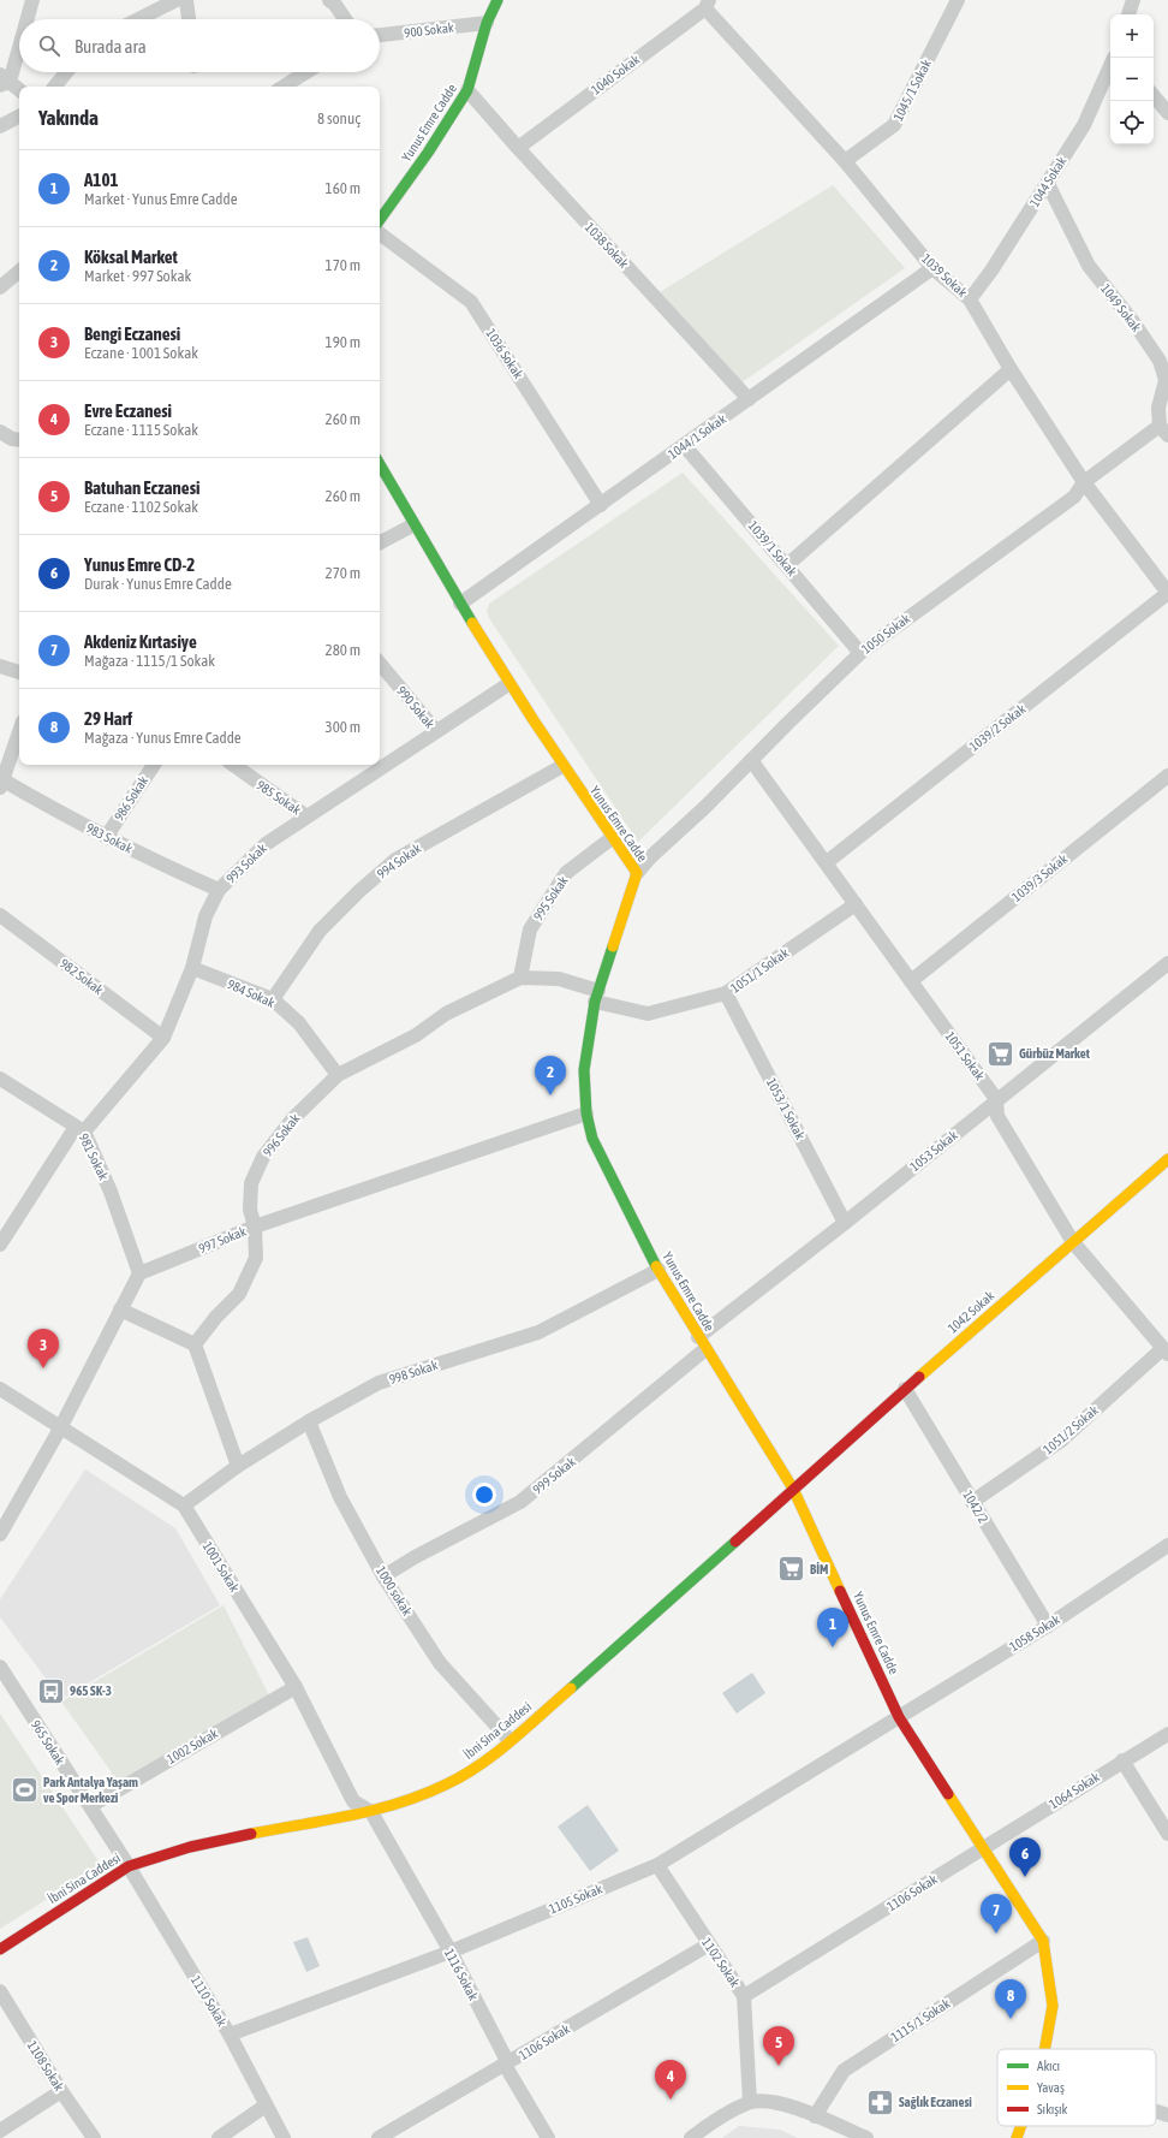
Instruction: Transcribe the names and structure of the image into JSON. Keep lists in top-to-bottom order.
{
  "streets": {
    "street": [
      "900 Sokak",
      "1040 Sokak",
      "1045/1 Sokak",
      "Yunus Emre Cadde",
      "1044 Sokak",
      "1038 Sokak",
      "1039 Sokak",
      "1049 Sokak",
      "1036 Sokak",
      "1044/1 Sokak",
      "1039/1 Sokak",
      "1050 Sokak",
      "990 Sokak",
      "1039/2 Sokak",
      "985 Sokak",
      "986 Sokak",
      "983 Sokak",
      "994 Sokak",
      "993 Sokak",
      "1039/3 Sokak",
      "995 Sokak",
      "1051/1 Sokak",
      "982 Sokak",
      "984 Sokak",
      "1051 Sokak",
      "1053/1 Sokak",
      "996 Sokak",
      "1053 Sokak",
      "981 Sokak",
      "997 Sokak",
      "1042 Sokak",
      "998 Sokak",
      "1051/2 Sokak",
      "999 Sokak",
      "1042/2",
      "1001 Sokak",
      "1000 sokak",
      "1058 Sokak",
      "İbni Sina Caddesi",
      "965 Sokak",
      "1002 Sokak",
      "1064 Sokak",
      "1106 Sokak",
      "1105 Sokak",
      "1102 Sokak",
      "1116 Sokak",
      "1110 Sokak",
      "1115/1 Sokak",
      "1108 Sokak"
    ]
  },
  "crossings": [
    ["900 Sokak", "Yunus Emre Cadde"],
    ["1040 Sokak", "1038 Sokak"],
    ["1040 Sokak", "1039 Sokak"],
    ["1045/1 Sokak", "1039 Sokak"],
    ["Yunus Emre Cadde", "1038 Sokak"],
    ["Yunus Emre Cadde", "1044/1 Sokak"],
    ["Yunus Emre Cadde", "1050 Sokak"],
    ["Yunus Emre Cadde", "994 Sokak"],
    ["Yunus Emre Cadde", "993 Sokak"],
    ["Yunus Emre Cadde", "995 Sokak"],
    ["Yunus Emre Cadde", "1051/1 Sokak"],
    ["Yunus Emre Cadde", "996 Sokak"],
    ["Yunus Emre Cadde", "1053 Sokak"],
    ["Yunus Emre Cadde", "997 Sokak"],
    ["Yunus Emre Cadde", "1042 Sokak"],
    ["Yunus Emre Cadde", "998 Sokak"],
    ["Yunus Emre Cadde", "999 Sokak"],
    ["Yunus Emre Cadde", "1058 Sokak"],
    ["Yunus Emre Cadde", "İbni Sina Caddesi"],
    ["Yunus Emre Cadde", "1064 Sokak"],
    ["Yunus Emre Cadde", "1106 Sokak"],
    ["Yunus Emre Cadde", "1105 Sokak"],
    ["Yunus Emre Cadde", "1115/1 Sokak"],
    ["1044 Sokak", "1039 Sokak"],
    ["1044 Sokak", "1049 Sokak"],
    ["1038 Sokak", "1044/1 Sokak"],
    ["1039 Sokak", "1044/1 Sokak"],
    ["1039 Sokak", "1050 Sokak"],
    ["1039 Sokak", "1039/2 Sokak"],
    ["1049 Sokak", "1050 Sokak"],
    ["1036 Sokak", "1044/1 Sokak"],
    ["1044/1 Sokak", "1039/1 Sokak"],
    ["1039/1 Sokak", "1050 Sokak"],
    ["1050 Sokak", "1051 Sokak"],
    ["990 Sokak", "993 Sokak"],
    ["1039/2 Sokak", "1051 Sokak"],
    ["985 Sokak", "993 Sokak"],
    ["986 Sokak", "983 Sokak"],
    ["983 Sokak", "993 Sokak"],
    ["994 Sokak", "984 Sokak"],
    ["993 Sokak", "982 Sokak"],
    ["993 Sokak", "984 Sokak"],
    ["993 Sokak", "981 Sokak"],
    ["1039/3 Sokak", "1051 Sokak"],
    ["995 Sokak", "996 Sokak"],
    ["1051/1 Sokak", "1051 Sokak"],
    ["1051/1 Sokak", "1053/1 Sokak"],
    ["1051/1 Sokak", "996 Sokak"],
    ["984 Sokak", "996 Sokak"],
    ["1051 Sokak", "1053 Sokak"],
    ["1051 Sokak", "1042 Sokak"],
    ["1051 Sokak", "1051/2 Sokak"],
    ["1053/1 Sokak", "1053 Sokak"],
    ["996 Sokak", "997 Sokak"],
    ["1053 Sokak", "999 Sokak"],
    ["981 Sokak", "997 Sokak"],
    ["1042 Sokak", "1042/2"],
    ["1042 Sokak", "İbni Sina Caddesi"],
    ["998 Sokak", "1001 Sokak"],
    ["998 Sokak", "1000 sokak"],
    ["1051/2 Sokak", "1042/2"],
    ["999 Sokak", "1000 sokak"],
    ["1042/2", "1058 Sokak"],
    ["1001 Sokak", "İbni Sina Caddesi"],
    ["1001 Sokak", "1002 Sokak"],
    ["1001 Sokak", "1116 Sokak"],
    ["1000 sokak", "İbni Sina Caddesi"],
    ["1058 Sokak", "1105 Sokak"],
    ["İbni Sina Caddesi", "965 Sokak"],
    ["İbni Sina Caddesi", "1116 Sokak"],
    ["İbni Sina Caddesi", "1110 Sokak"],
    ["965 Sokak", "1002 Sokak"],
    ["965 Sokak", "1110 Sokak"],
    ["1064 Sokak", "1106 Sokak"],
    ["1106 Sokak", "1102 Sokak"],
    ["1106 Sokak", "1116 Sokak"],
    ["1105 Sokak", "1102 Sokak"],
    ["1105 Sokak", "1116 Sokak"],
    ["1105 Sokak", "1110 Sokak"]
  ],
  "places": {
    "supermarket": ["Gürbüz Market", "BİM"],
    "bus stop": ["965 SK-3"],
    "sports": ["Park Antalya Yaşam ve Spor Merkezi"],
    "pharmacy": ["Sağlık Eczanesi"]
  },
  "legend": ["Akıcı", "Yavaş", "Sıkışık"],
  "page": {
    "map_buttons": ["+", "−"],
    "search": "Burada ara",
    "heading": ["Yakında", "8 sonuç"],
    "list": [
      {
        "mark": "1",
        "name": "A101",
        "note": "Market · Yunus Emre Cadde",
        "value": "160 m"
      },
      {
        "mark": "2",
        "name": "Köksal Market",
        "note": "Market · 997 Sokak",
        "value": "170 m"
      },
      {
        "mark": "3",
        "name": "Bengi Eczanesi",
        "note": "Eczane · 1001 Sokak",
        "value": "190 m"
      },
      {
        "mark": "4",
        "name": "Evre Eczanesi",
        "note": "Eczane · 1115 Sokak",
        "value": "260 m"
      },
      {
        "mark": "5",
        "name": "Batuhan Eczanesi",
        "note": "Eczane · 1102 Sokak",
        "value": "260 m"
      },
      {
        "mark": "6",
        "name": "Yunus Emre CD-2",
        "note": "Durak · Yunus Emre Cadde",
        "value": "270 m"
      },
      {
        "mark": "7",
        "name": "Akdeniz Kırtasiye",
        "note": "Mağaza · 1115/1 Sokak",
        "value": "280 m"
      },
      {
        "mark": "8",
        "name": "29 Harf",
        "note": "Mağaza · Yunus Emre Cadde",
        "value": "300 m"
      }
    ],
    "pins": [
      "2",
      "3",
      "1",
      "6",
      "7",
      "8",
      "5",
      "4"
    ]
  }
}
